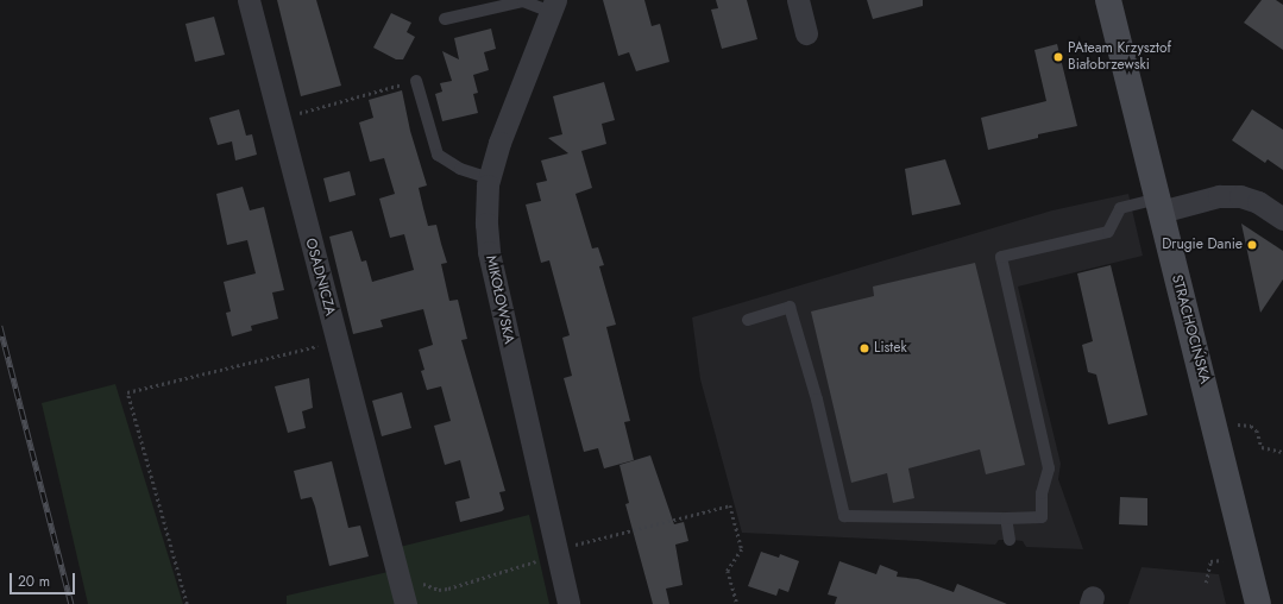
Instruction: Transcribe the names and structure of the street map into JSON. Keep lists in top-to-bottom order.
{
  "streets": {
    "main road": ["STRACHOCIŃSKA"],
    "street": ["OSADNICZA", "MIKOŁOWSKA"]
  },
  "places": ["PAteam Krzysztof Białobrzewski", "Drugie Danie", "Listek"],
  "scale_bar": "20 m"
}
